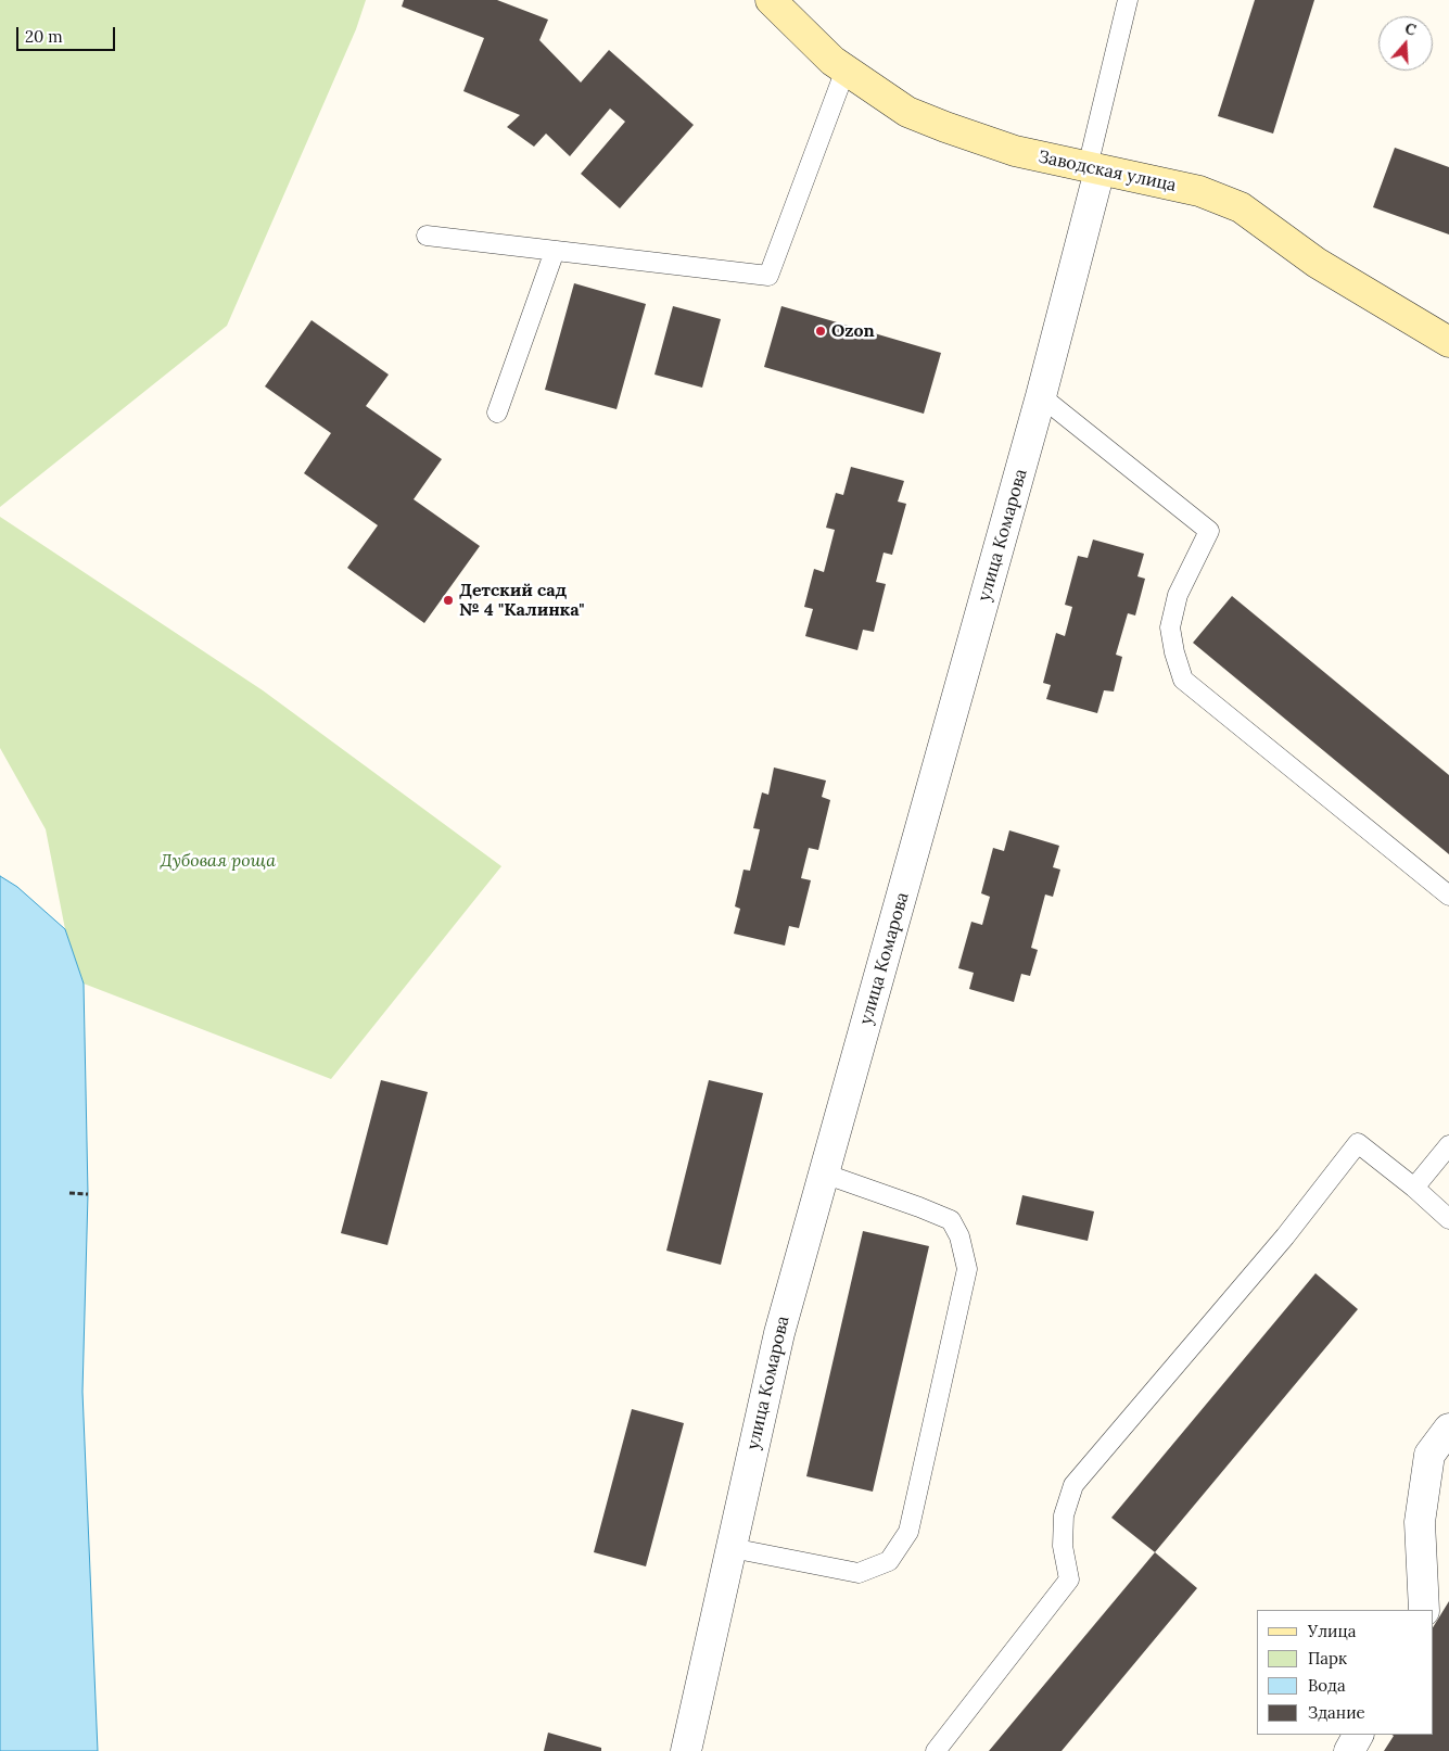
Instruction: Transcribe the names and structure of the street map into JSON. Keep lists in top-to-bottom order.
{
  "streets": {
    "main road": ["Заводская улица"],
    "street": ["улица Комарова"]
  },
  "crossings": [
    ["Заводская улица", "улица Комарова"]
  ],
  "parks": ["Дубовая роща"],
  "places": ["Ozon", "Детский сад № 4 \"Калинка\""],
  "legend": [
    "Улица",
    "Парк",
    "Вода",
    "Здание"
  ],
  "scale_bar": "20 m",
  "north": "top"
}
